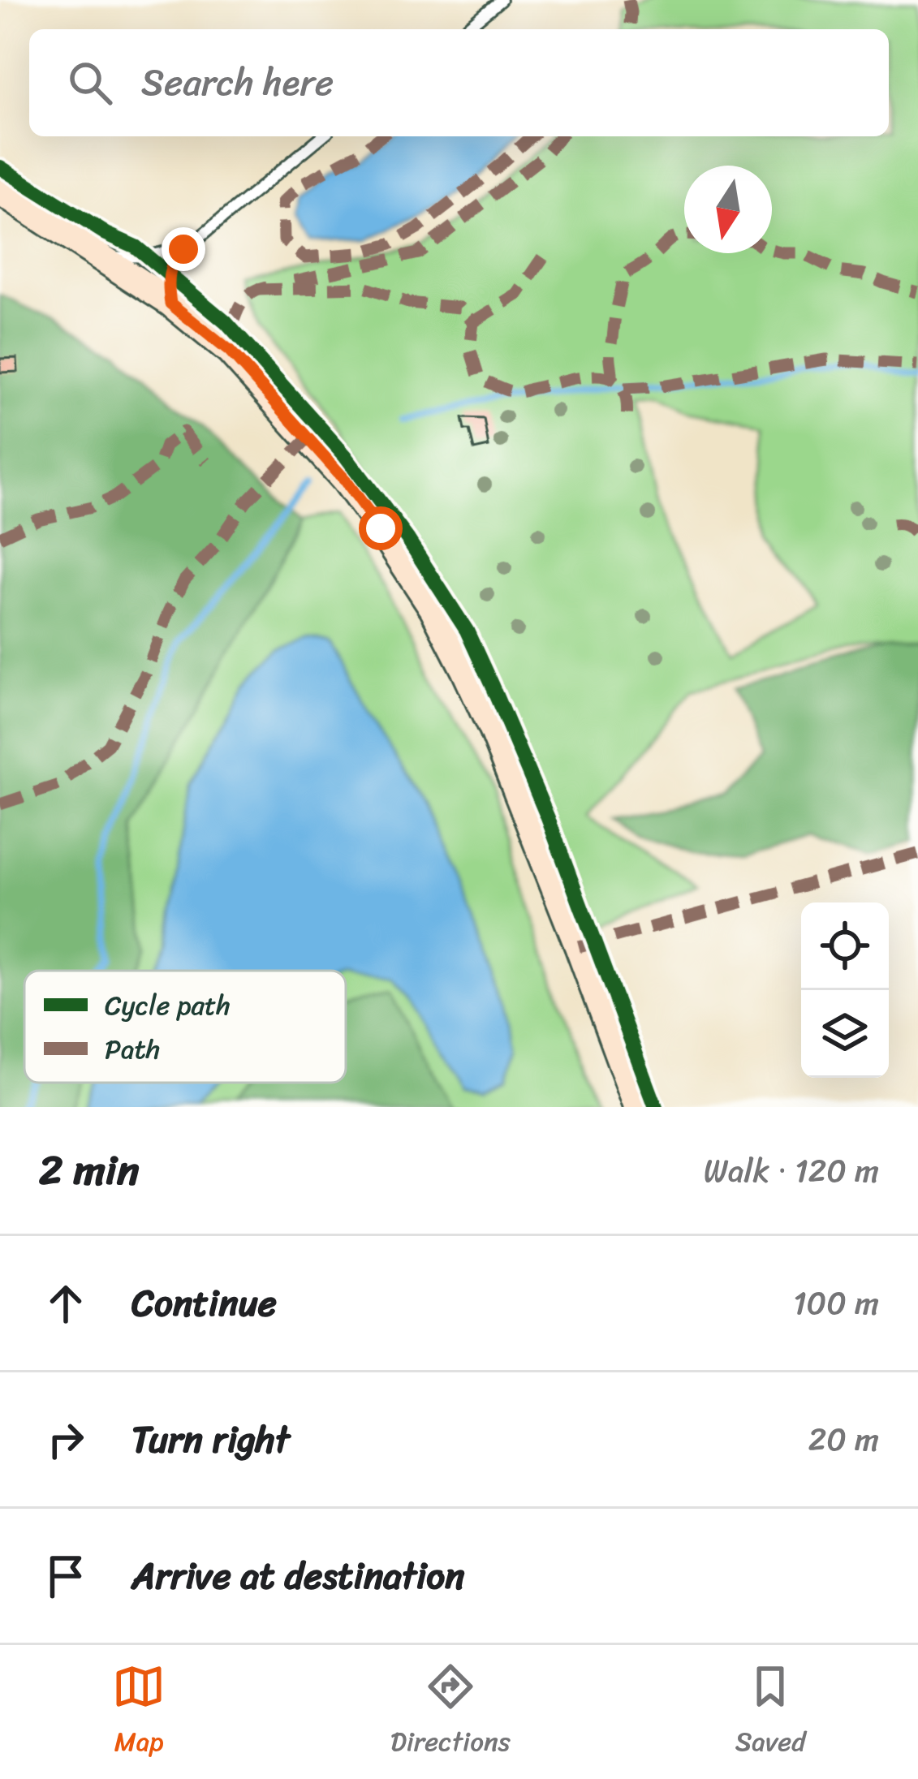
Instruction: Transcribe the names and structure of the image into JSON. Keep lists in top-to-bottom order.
{
  "legend": ["Cycle path", "Path"],
  "north": "bottom",
  "page": {
    "search": "Search here",
    "heading": ["2 min", "Walk · 120 m"],
    "list": [
      ["Continue", "100 m"],
      ["Turn right", "20 m"],
      "Arrive at destination"
    ],
    "nav": ["Map", "Directions", "Saved"]
  }
}
